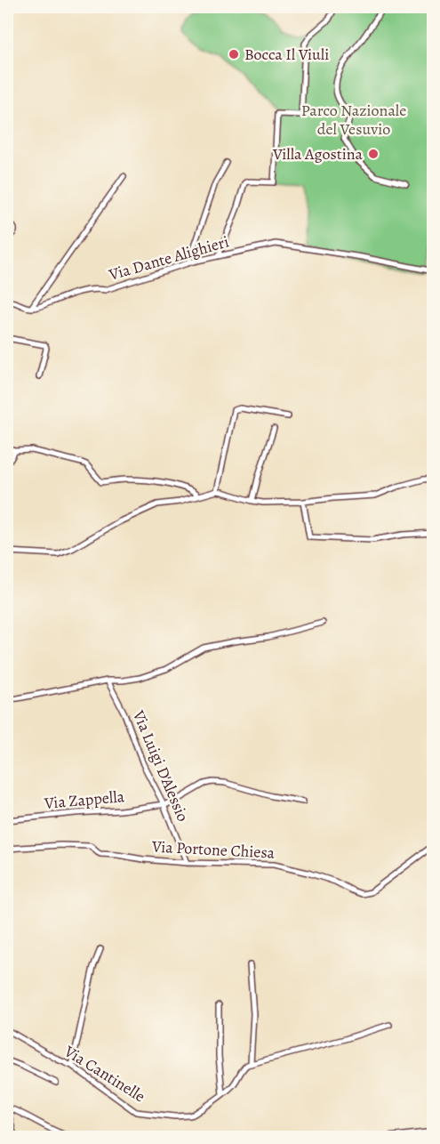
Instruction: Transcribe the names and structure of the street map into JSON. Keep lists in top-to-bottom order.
{
  "streets": {
    "street": [
      "Via Dante Alighieri",
      "Via Luigi D'Alessio",
      "Via Zappella",
      "Via Portone Chiesa",
      "Via Cantinelle"
    ]
  },
  "crossings": [
    ["Via Luigi D'Alessio", "Via Zappella"],
    ["Via Luigi D'Alessio", "Via Portone Chiesa"]
  ],
  "parks": ["Parco Nazionale del Vesuvio"],
  "places": ["Bocca Il Viuli", "Villa Agostina"]
}
